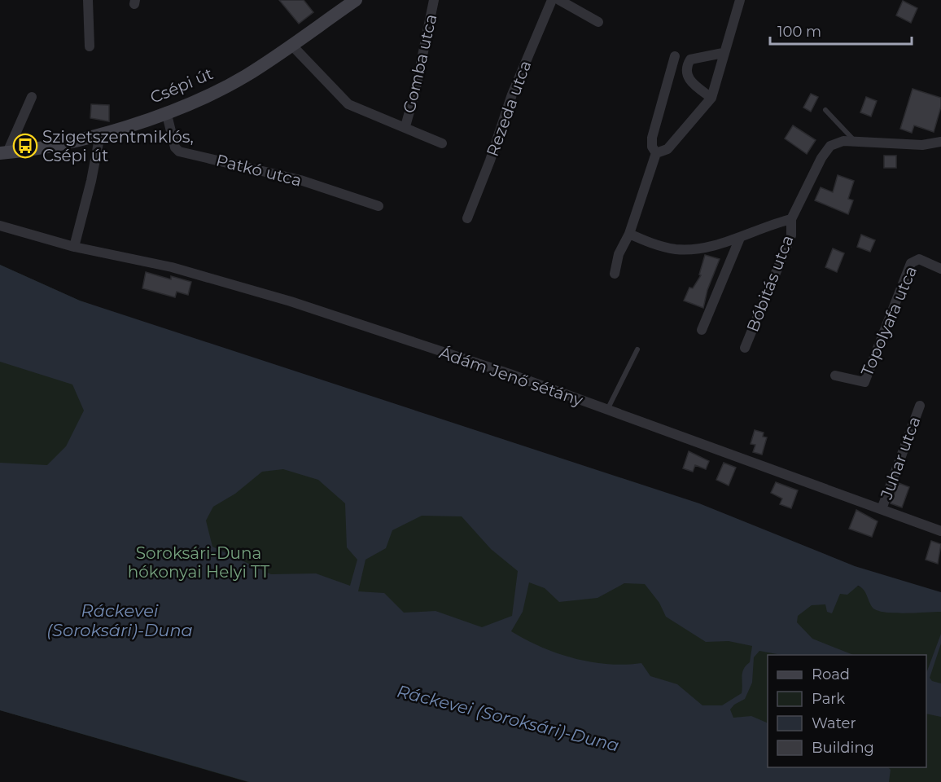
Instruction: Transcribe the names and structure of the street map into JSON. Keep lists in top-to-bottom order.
{
  "streets": {
    "street": [
      "Gomba utca",
      "Csépi út",
      "Rezeda utca",
      "Patkó utca",
      "Bóbitás utca",
      "Topolyafa utca",
      "Ádám Jenő sétány",
      "Juhar utca"
    ]
  },
  "crossings": [
    ["Csépi út", "Patkó utca"],
    ["Ádám Jenő sétány", "Juhar utca"]
  ],
  "water": ["Ráckevei (Soroksári)-Duna"],
  "parks": ["Soroksári-Duna hókonyai Helyi TT"],
  "places": {
    "bus stop": ["Szigetszentmiklós, Csépi út"]
  },
  "legend": [
    "Road",
    "Park",
    "Water",
    "Building"
  ],
  "scale_bar": "100 m"
}
